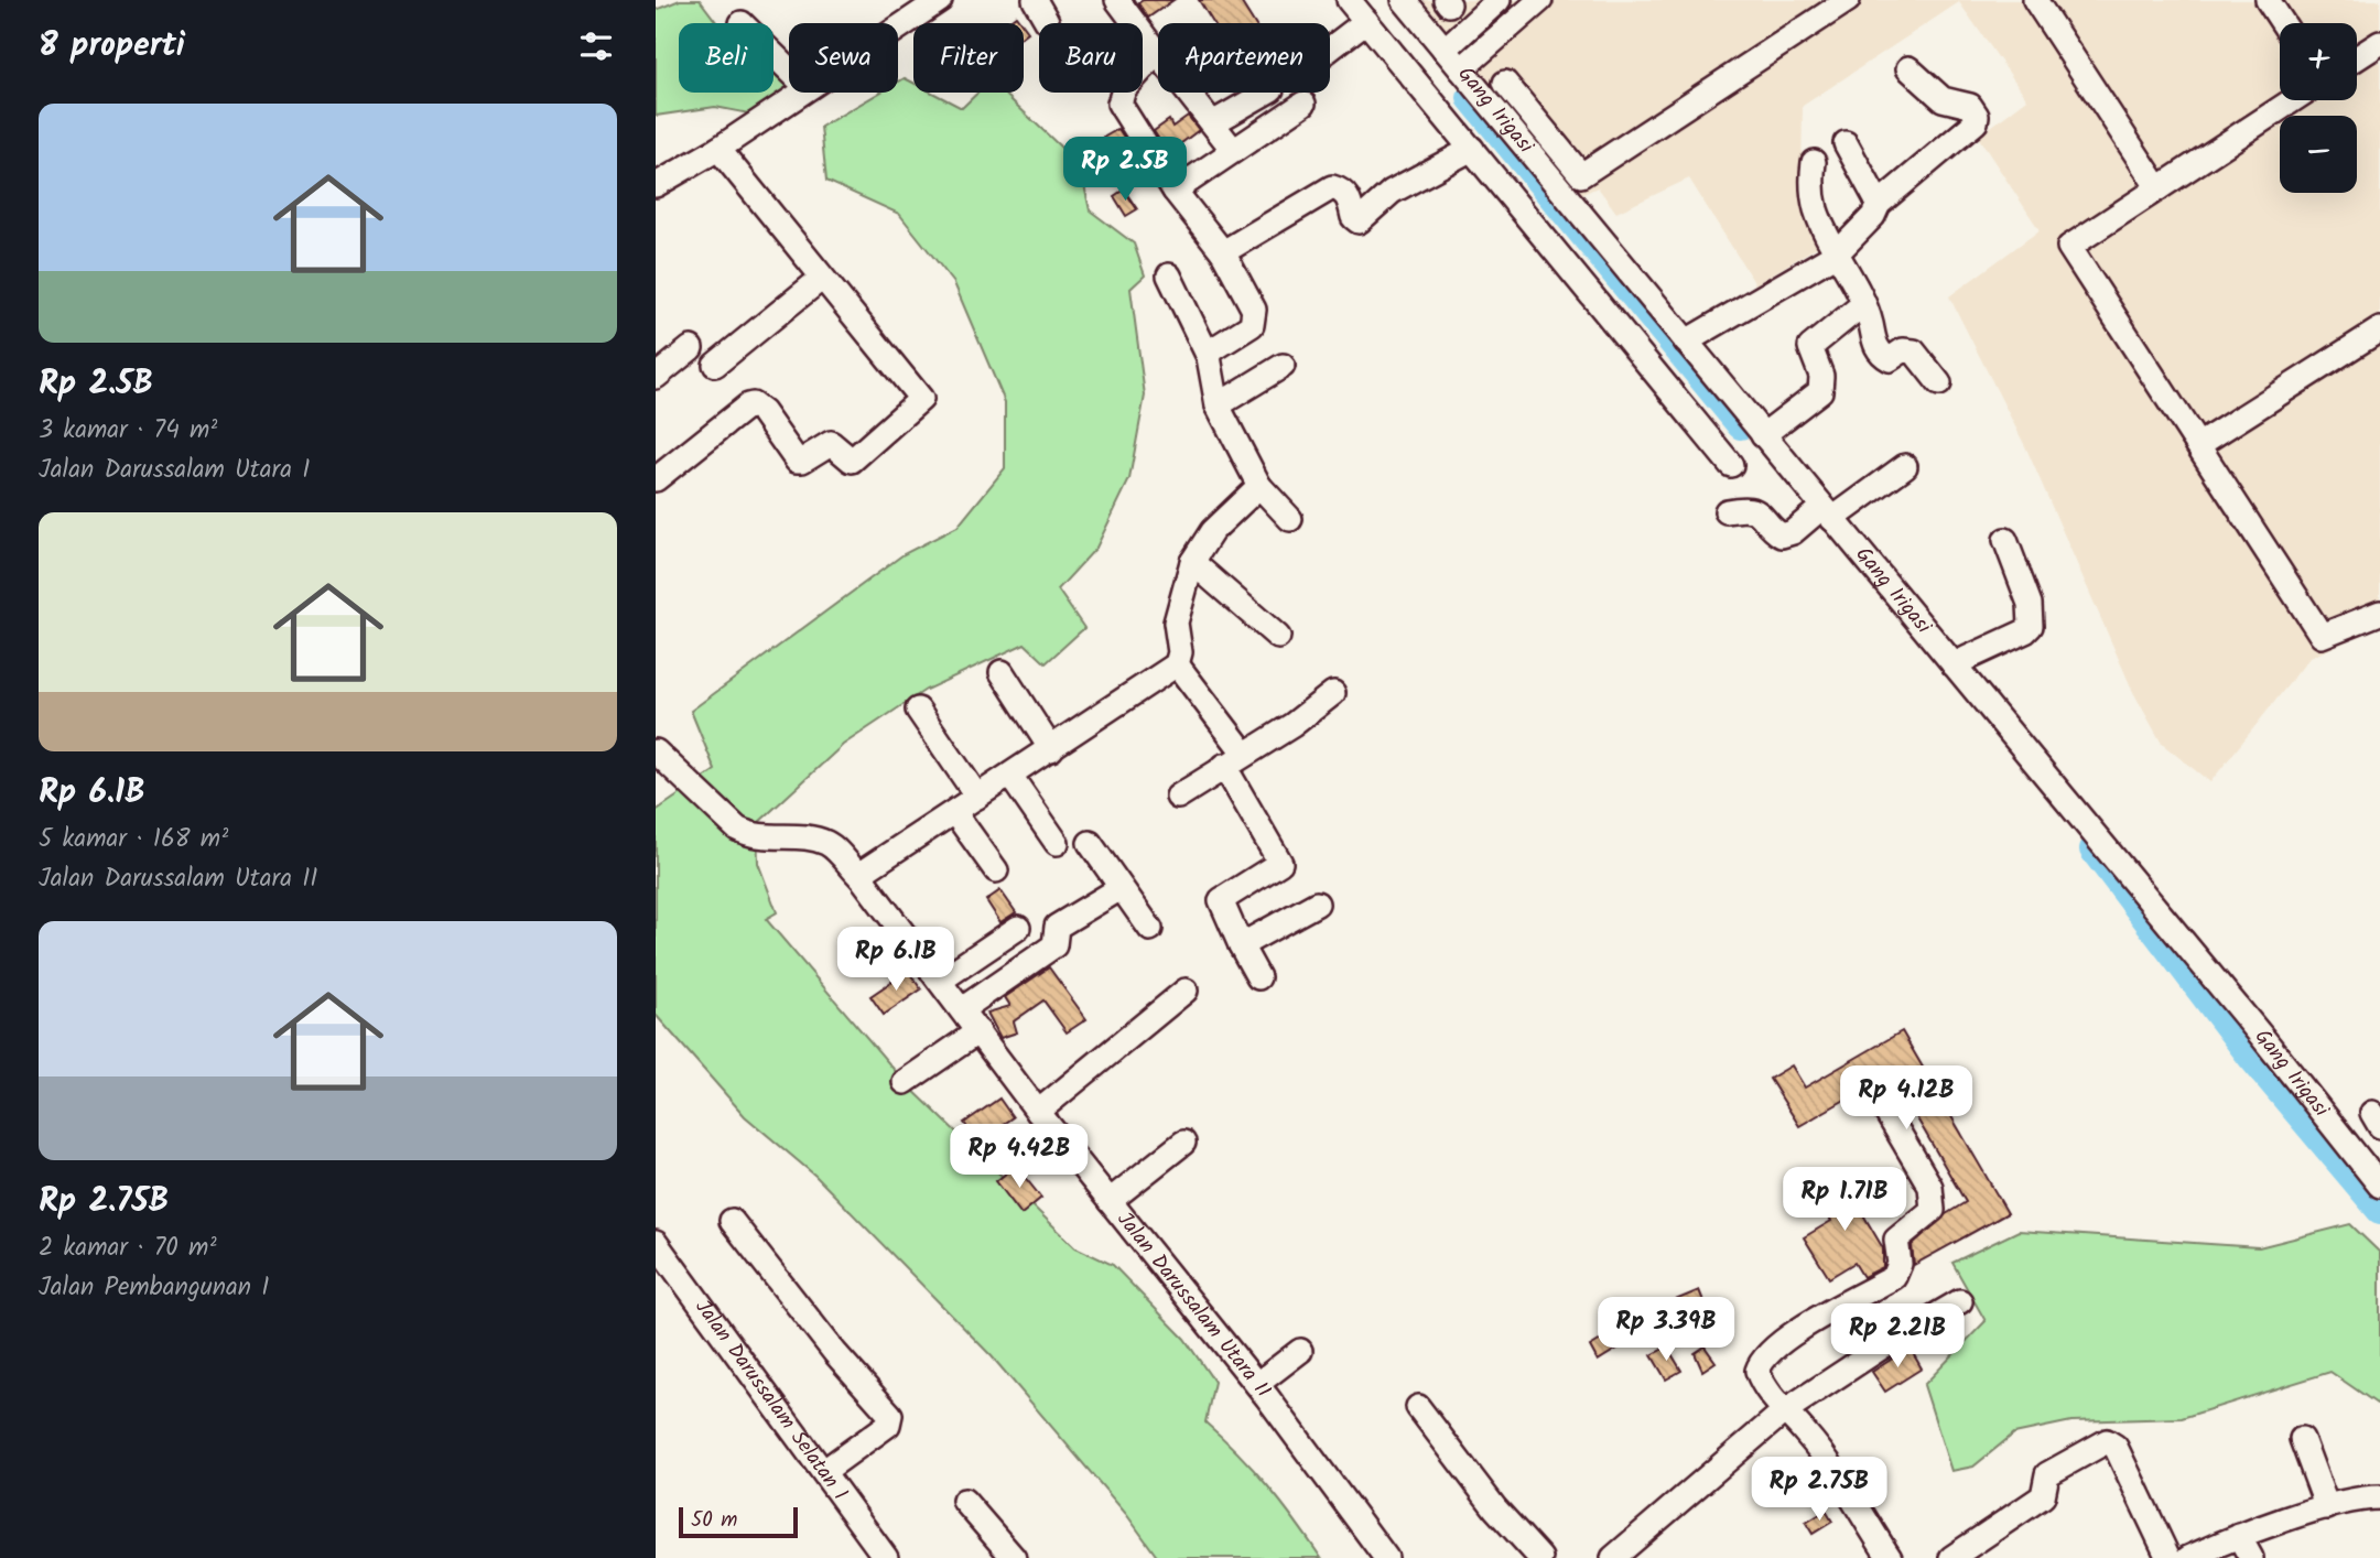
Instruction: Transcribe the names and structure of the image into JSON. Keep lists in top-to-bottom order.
{
  "streets": {
    "street": ["Gang Irigasi", "Jalan Darussalam Utara II", "Jalan Darussalam Selatan 1"]
  },
  "scale_bar": "50 m",
  "page": {
    "heading": "8 properti",
    "map_buttons": ["+", "−"],
    "chip": [
      "Beli",
      "Sewa",
      "Filter",
      "Baru",
      "Apartemen"
    ],
    "list": [
      {
        "name": "Rp 2.5B",
        "note": "3 kamar · 74 m² · Jalan Darussalam Utara I"
      },
      {
        "name": "Rp 6.1B",
        "note": "5 kamar · 168 m² · Jalan Darussalam Utara II"
      },
      {
        "name": "Rp 2.75B",
        "note": "2 kamar · 70 m² · Jalan Pembangunan I"
      }
    ],
    "price": [
      "Rp 2.5B",
      "Rp 6.1B",
      "Rp 4.12B",
      "Rp 4.42B",
      "Rp 1.71B",
      "Rp 3.39B",
      "Rp 2.21B",
      "Rp 2.75B"
    ],
    "scale": "50 m"
  }
}
